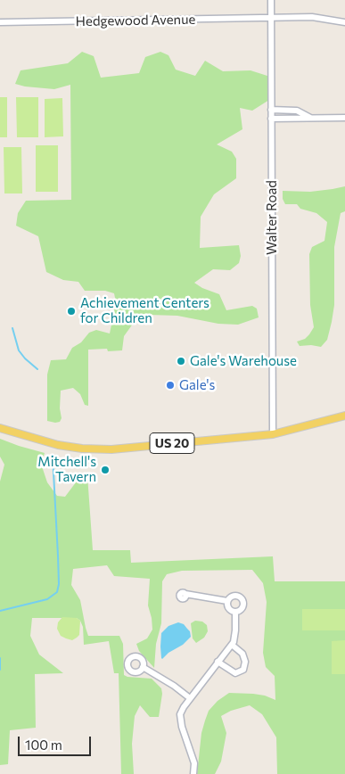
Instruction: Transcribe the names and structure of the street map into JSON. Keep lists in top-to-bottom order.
{
  "streets": {
    "main road": ["US 20"],
    "street": ["Hedgewood Avenue", "Walter Road"]
  },
  "crossings": [
    ["Hedgewood Avenue", "Walter Road"],
    ["Walter Road", "US 20"]
  ],
  "places": [
    "Achievement Centers for Children",
    "Gale's Warehouse",
    "Gale's",
    "Mitchell's Tavern"
  ],
  "scale_bar": "100 m"
}
